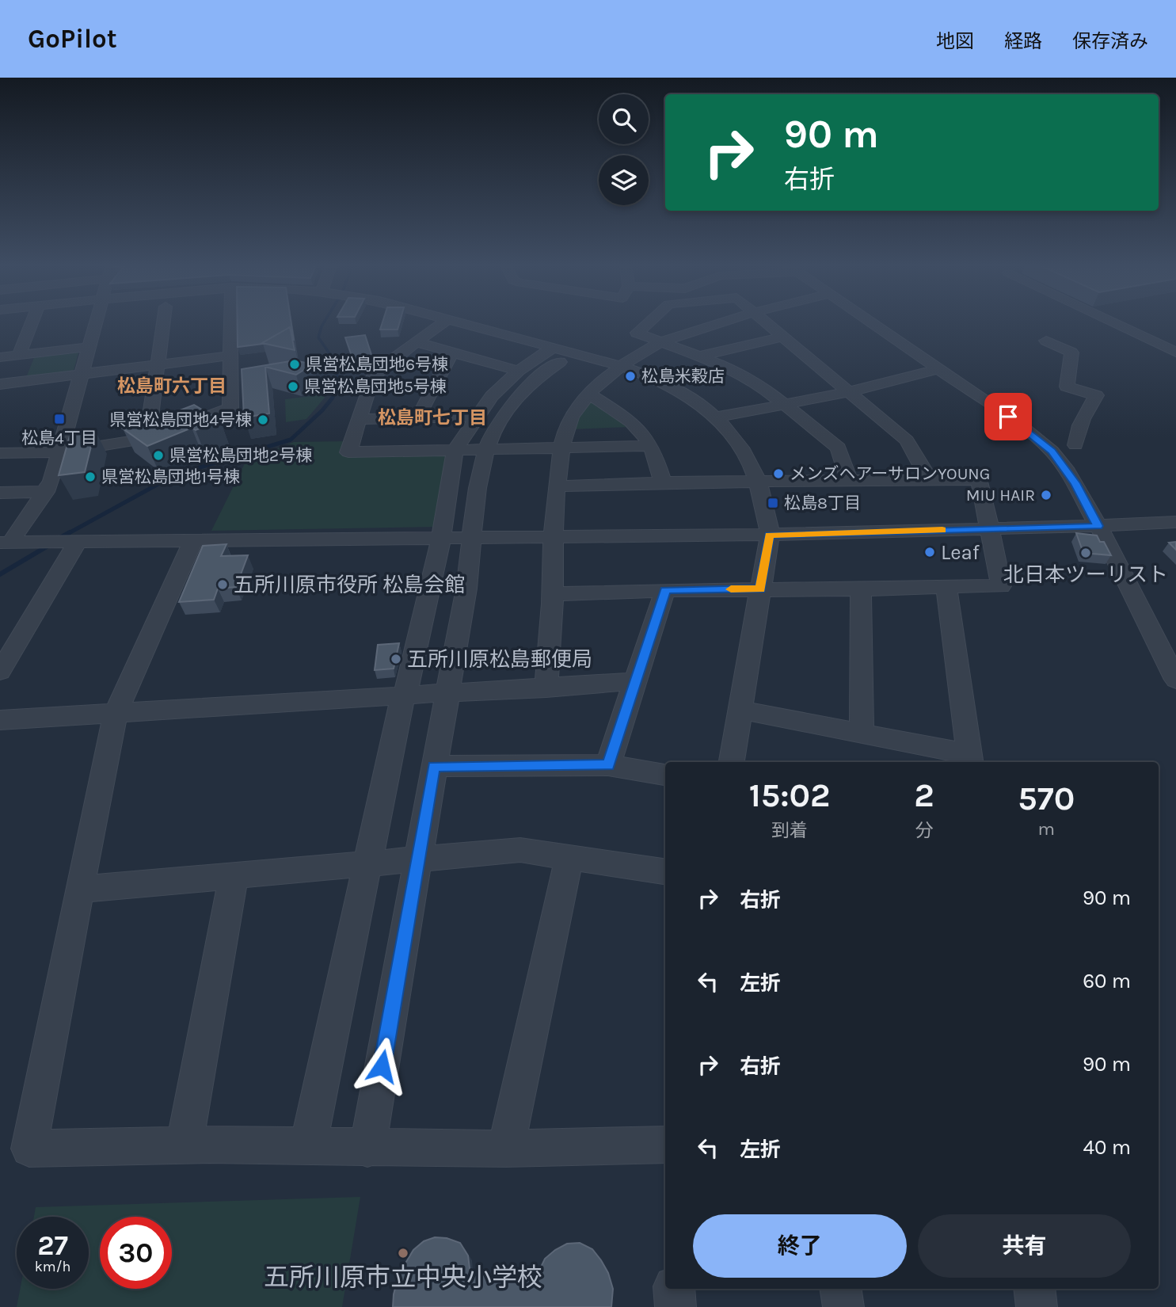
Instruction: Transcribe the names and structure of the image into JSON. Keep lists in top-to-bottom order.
{
  "districts": ["松島町六丁目", "松島町七丁目"],
  "places": {
    "other": [
      "県営松島団地6号棟",
      "松島米穀店",
      "県営松島団地5号棟",
      "県営松島団地4号棟",
      "県営松島団地2号棟",
      "メンズヘアーサロンYOUNG",
      "県営松島団地1号棟",
      "MIU HAIR",
      "Leaf",
      "北日本ツーリスト",
      "五所川原市役所 松島会館",
      "五所川原松島郵便局",
      "五所川原市立中央小学校"
    ],
    "transit": ["松島4丁目", "松島8丁目"]
  },
  "page": {
    "header": "GoPilot",
    "nav": ["地図", "経路", "保存済み"],
    "turn": ["90 m", "右折"],
    "eta": [
      "15:02",
      "到着",
      "2",
      "分",
      "570",
      "m"
    ],
    "list": [
      {
        "name": "右折",
        "value": "90 m"
      },
      {
        "name": "左折",
        "value": "60 m"
      },
      {
        "name": "右折",
        "value": "90 m"
      },
      {
        "name": "左折",
        "value": "40 m"
      }
    ],
    "buttons": ["終了", "共有"],
    "speed": "27 km/h",
    "limit": "30"
  }
}
